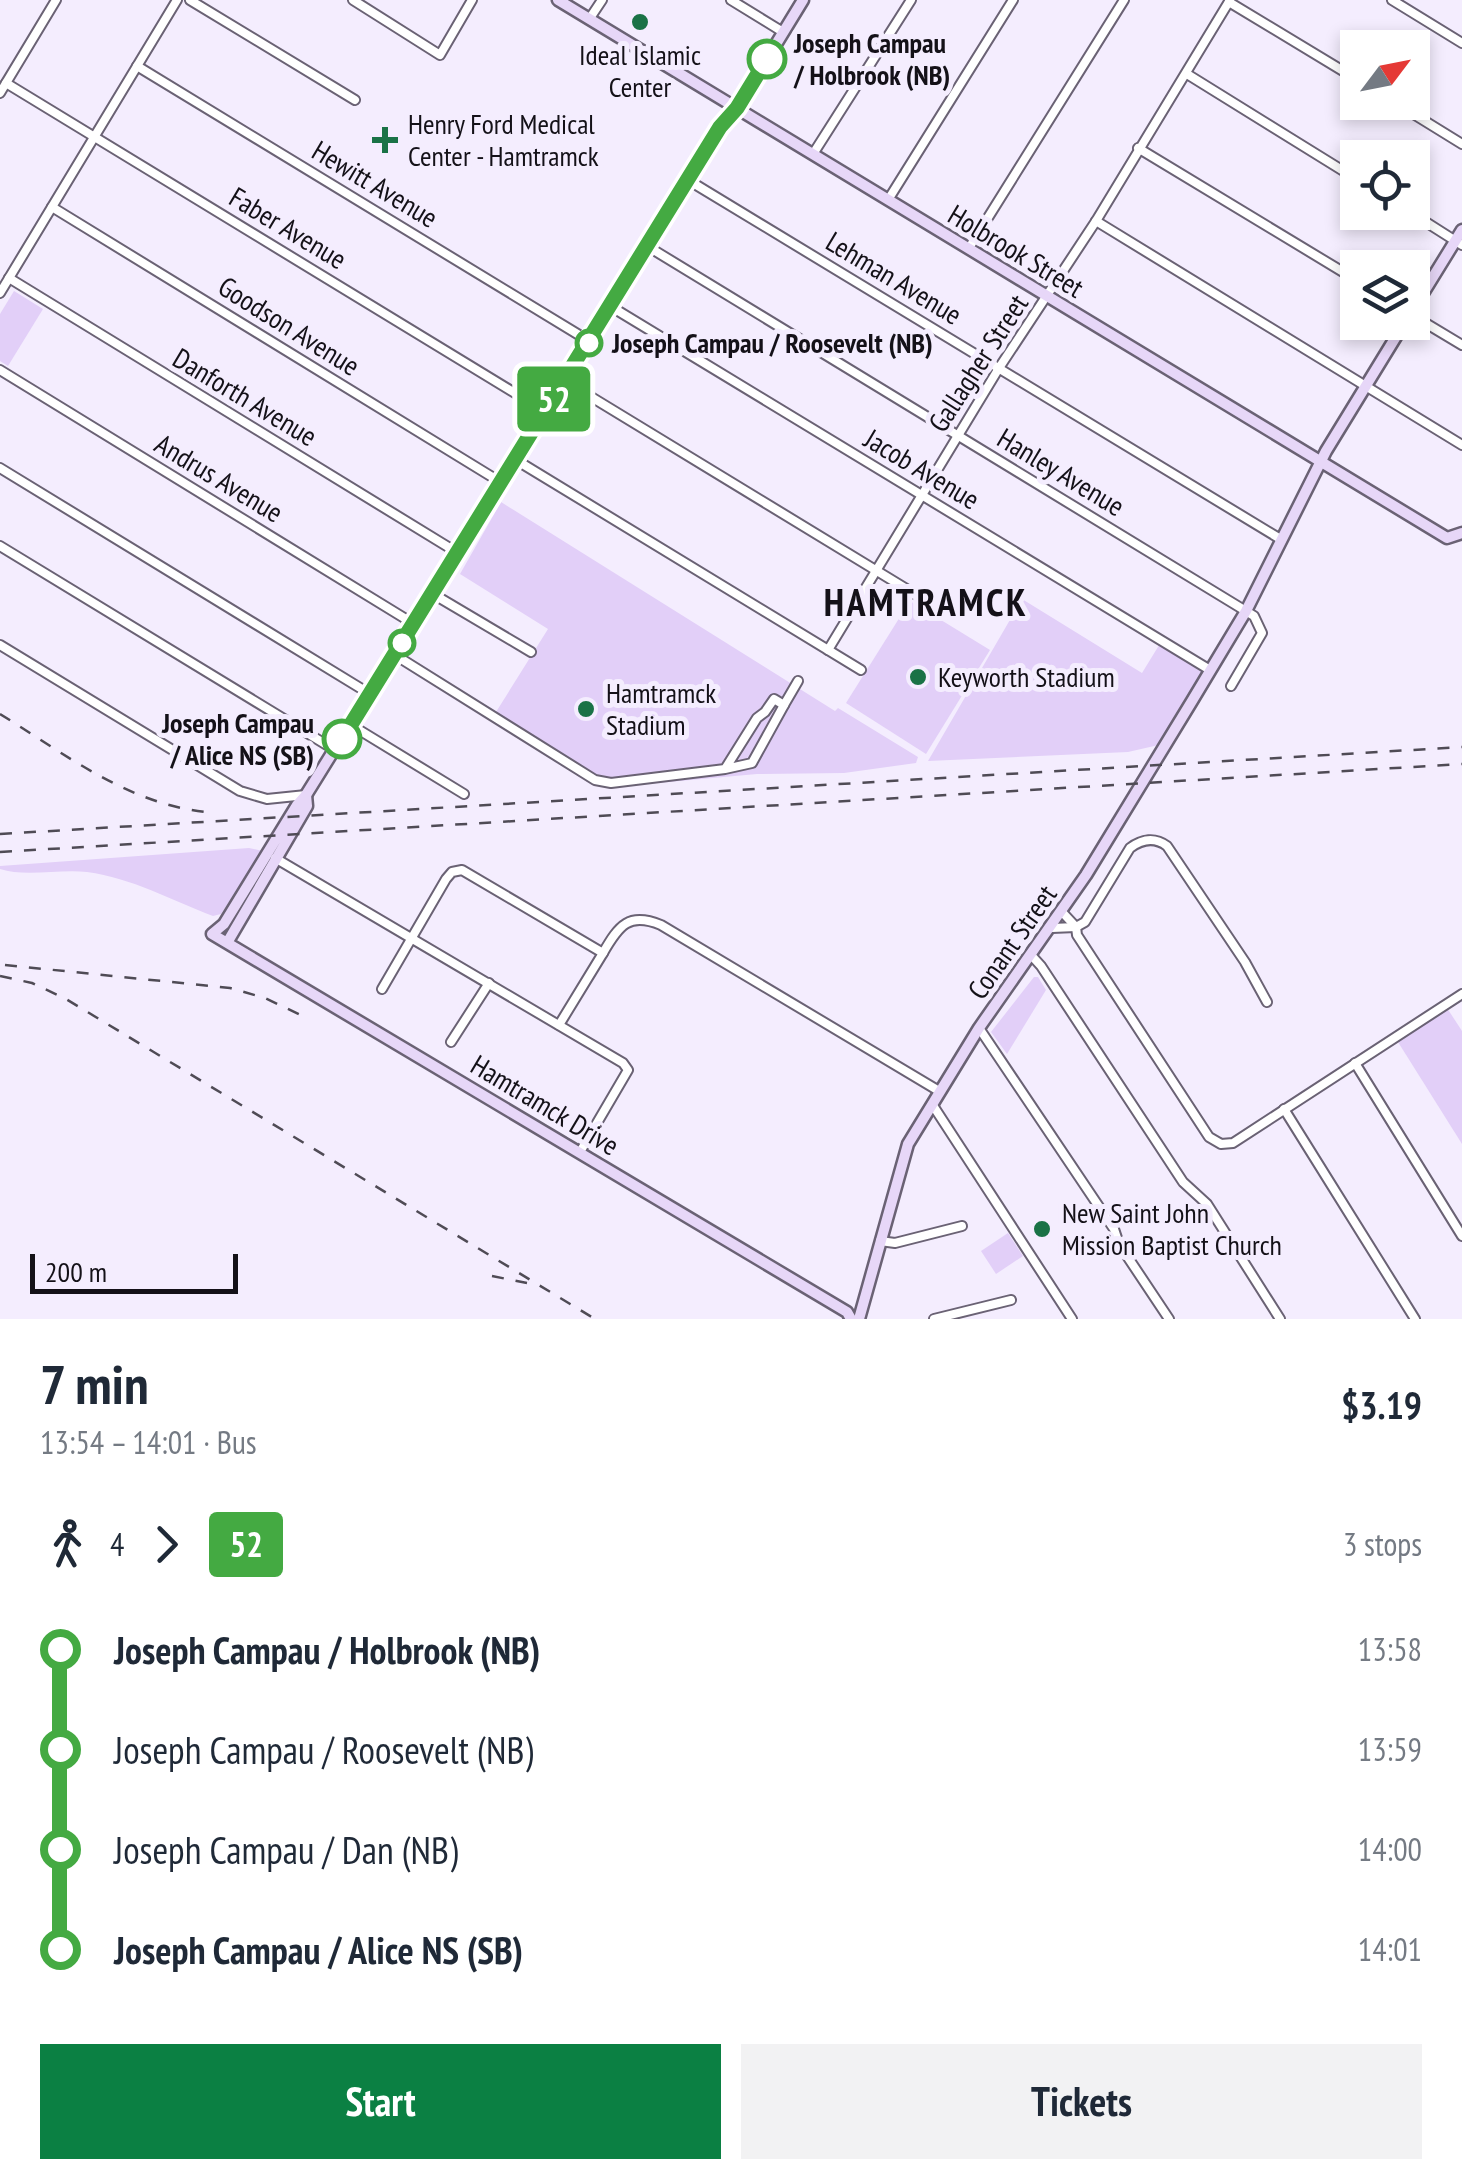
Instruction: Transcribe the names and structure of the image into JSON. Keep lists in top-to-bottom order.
{
  "streets": {
    "street": [
      "Hewitt Avenue",
      "Faber Avenue",
      "Holbrook Street",
      "Lehman Avenue",
      "Goodson Avenue",
      "Gallagher Street",
      "Danforth Avenue",
      "Jacob Avenue",
      "Hanley Avenue",
      "Andrus Avenue",
      "Conant Street",
      "Hamtramck Drive"
    ]
  },
  "crossings": [
    ["Holbrook Street", "Gallagher Street"],
    ["Holbrook Street", "Conant Street"],
    ["Lehman Avenue", "Gallagher Street"],
    ["Lehman Avenue", "Conant Street"],
    ["Gallagher Street", "Jacob Avenue"],
    ["Gallagher Street", "Hanley Avenue"],
    ["Jacob Avenue", "Conant Street"],
    ["Hanley Avenue", "Conant Street"]
  ],
  "districts": ["HAMTRAMCK"],
  "places": {
    "other": [
      "Ideal Islamic Center",
      "Joseph Campau / Holbrook (NB)",
      "Joseph Campau / Roosevelt (NB)",
      "Keyworth Stadium",
      "Hamtramck Stadium",
      "Joseph Campau / Alice NS (SB)",
      "New Saint John Mission Baptist Church"
    ],
    "health": ["Henry Ford Medical Center - Hamtramck"]
  },
  "lines": ["bus line 52"],
  "scale_bar": "200 m",
  "north": "top right",
  "page": {
    "on_map": "52",
    "scale": "200 m",
    "heading": ["7 min", "13:54 – 14:01 · Bus", "$3.19"],
    "legs": ["4", "52", "3 stops"],
    "list": [
      {
        "name": "Joseph Campau / Holbrook (NB)",
        "value": "13:58"
      },
      {
        "name": "Joseph Campau / Roosevelt (NB)",
        "value": "13:59"
      },
      {
        "name": "Joseph Campau / Dan (NB)",
        "value": "14:00"
      },
      {
        "name": "Joseph Campau / Alice NS (SB)",
        "value": "14:01"
      }
    ],
    "buttons": ["Start", "Tickets"]
  }
}
